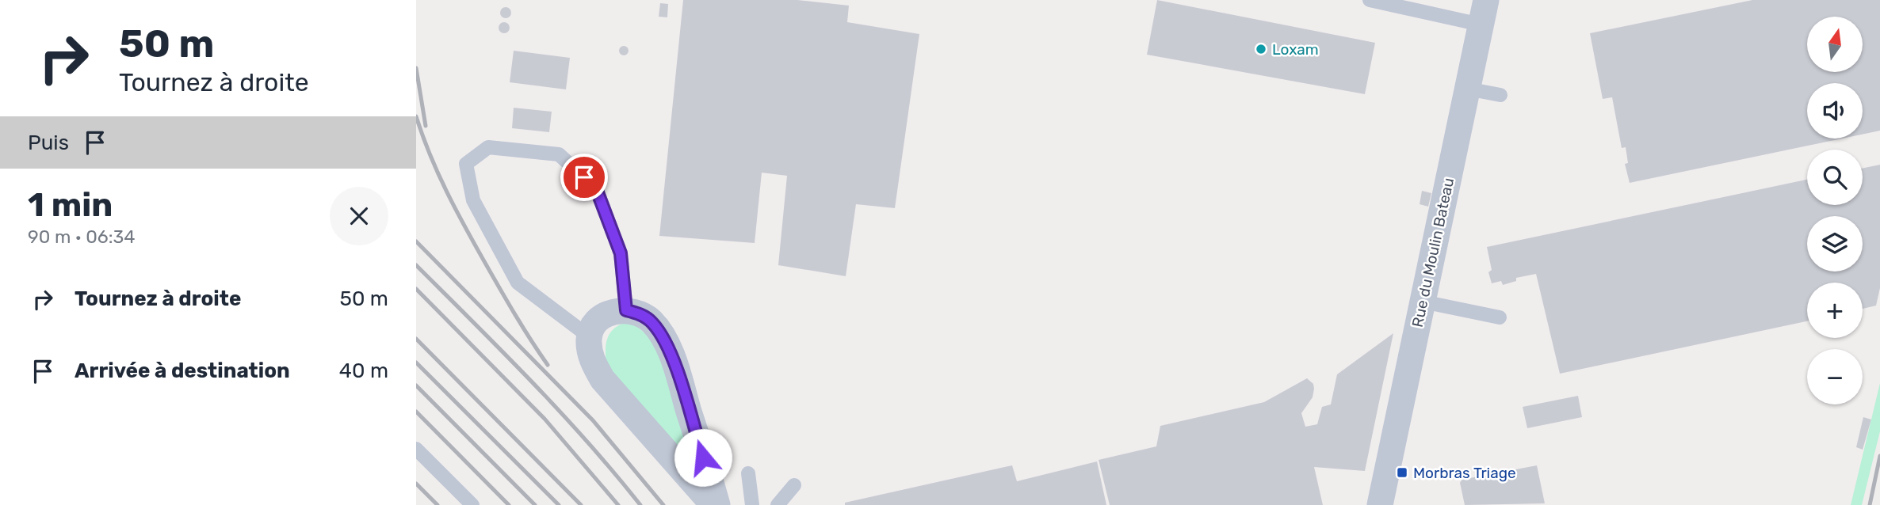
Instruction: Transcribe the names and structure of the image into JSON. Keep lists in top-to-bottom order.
{
  "streets": {
    "street": ["Rue du Moulin Bateau"]
  },
  "places": {
    "other": ["Loxam"],
    "transit": ["Morbras Triage"]
  },
  "north": "top",
  "page": {
    "turn": ["50 m", "Tournez à droite"],
    "map_buttons": ["+", "−"],
    "then": "Puis",
    "heading": ["1 min", "90 m · 06:34"],
    "list": [
      {
        "name": "Tournez à droite",
        "value": "50 m"
      },
      {
        "name": "Arrivée à destination",
        "value": "40 m"
      }
    ]
  }
}
